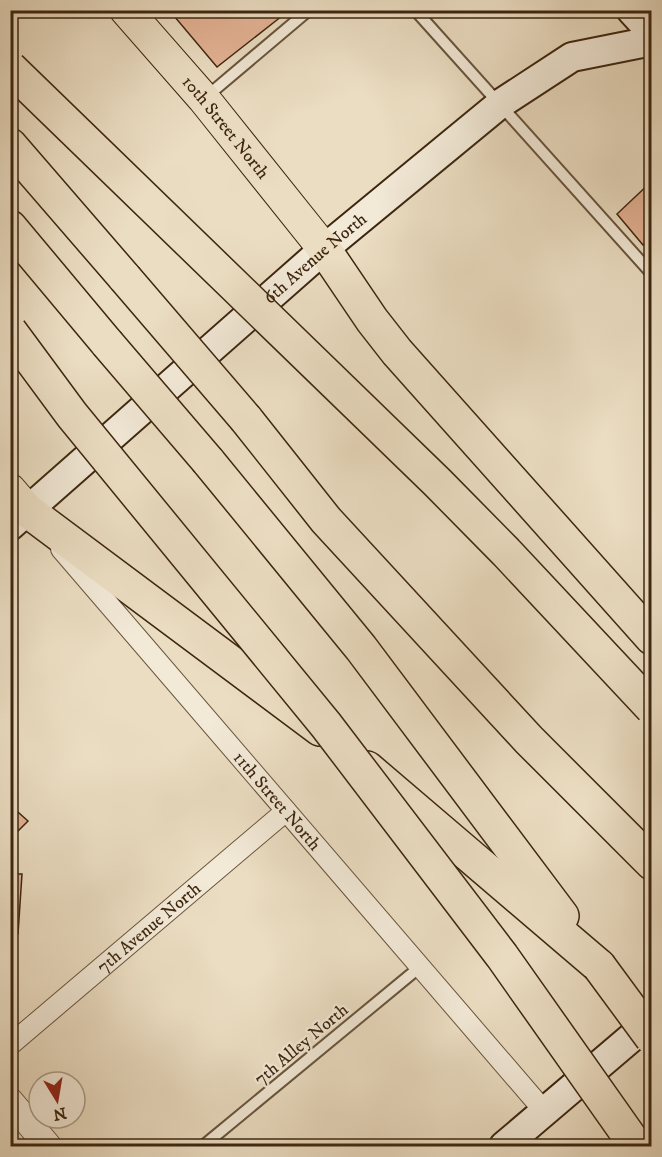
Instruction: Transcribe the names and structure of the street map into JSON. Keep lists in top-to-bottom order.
{
  "streets": {
    "main road": ["10th Street North", "6th Avenue North"],
    "street": ["11th Street North", "7th Avenue North"],
    "lane": ["7th Alley North"]
  },
  "crossings": [
    ["10th Street North", "6th Avenue North"],
    ["6th Avenue North", "11th Street North"],
    ["11th Street North", "7th Avenue North"],
    ["11th Street North", "7th Alley North"]
  ],
  "north": "bottom"
}
